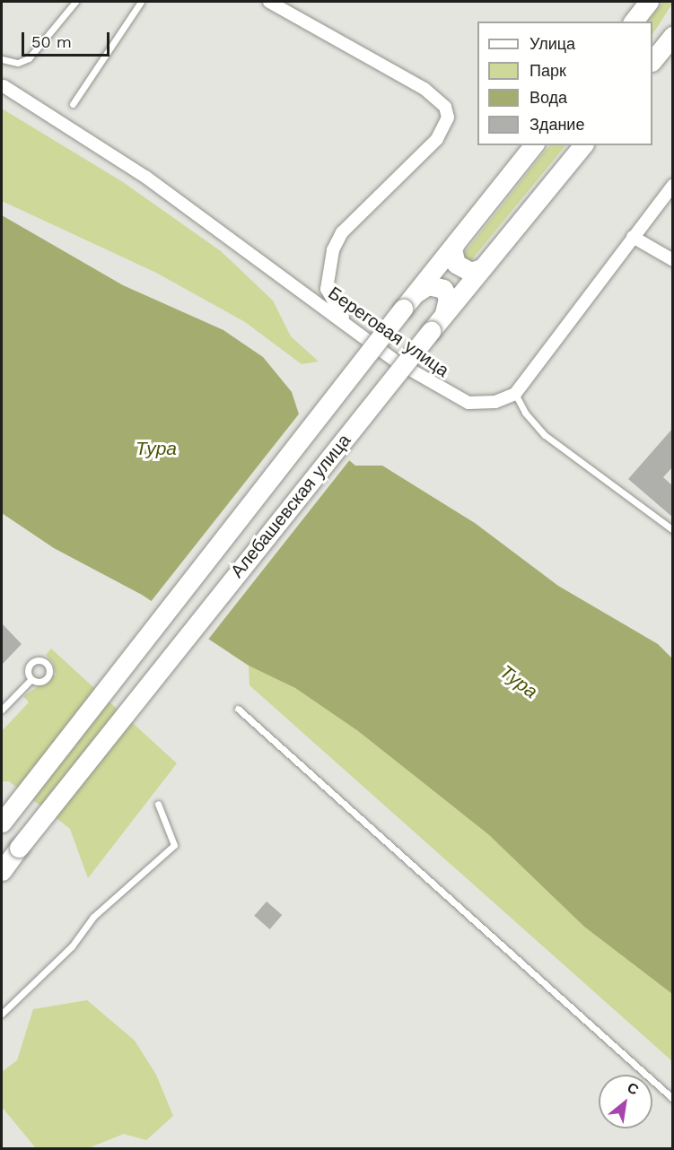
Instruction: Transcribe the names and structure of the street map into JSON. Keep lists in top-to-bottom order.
{
  "streets": {
    "main road": ["Алебашевская улица"],
    "street": ["Береговая улица"]
  },
  "water": ["Тура"],
  "legend": [
    "Улица",
    "Парк",
    "Вода",
    "Здание"
  ],
  "scale_bar": "50 m",
  "north": "top right"
}
